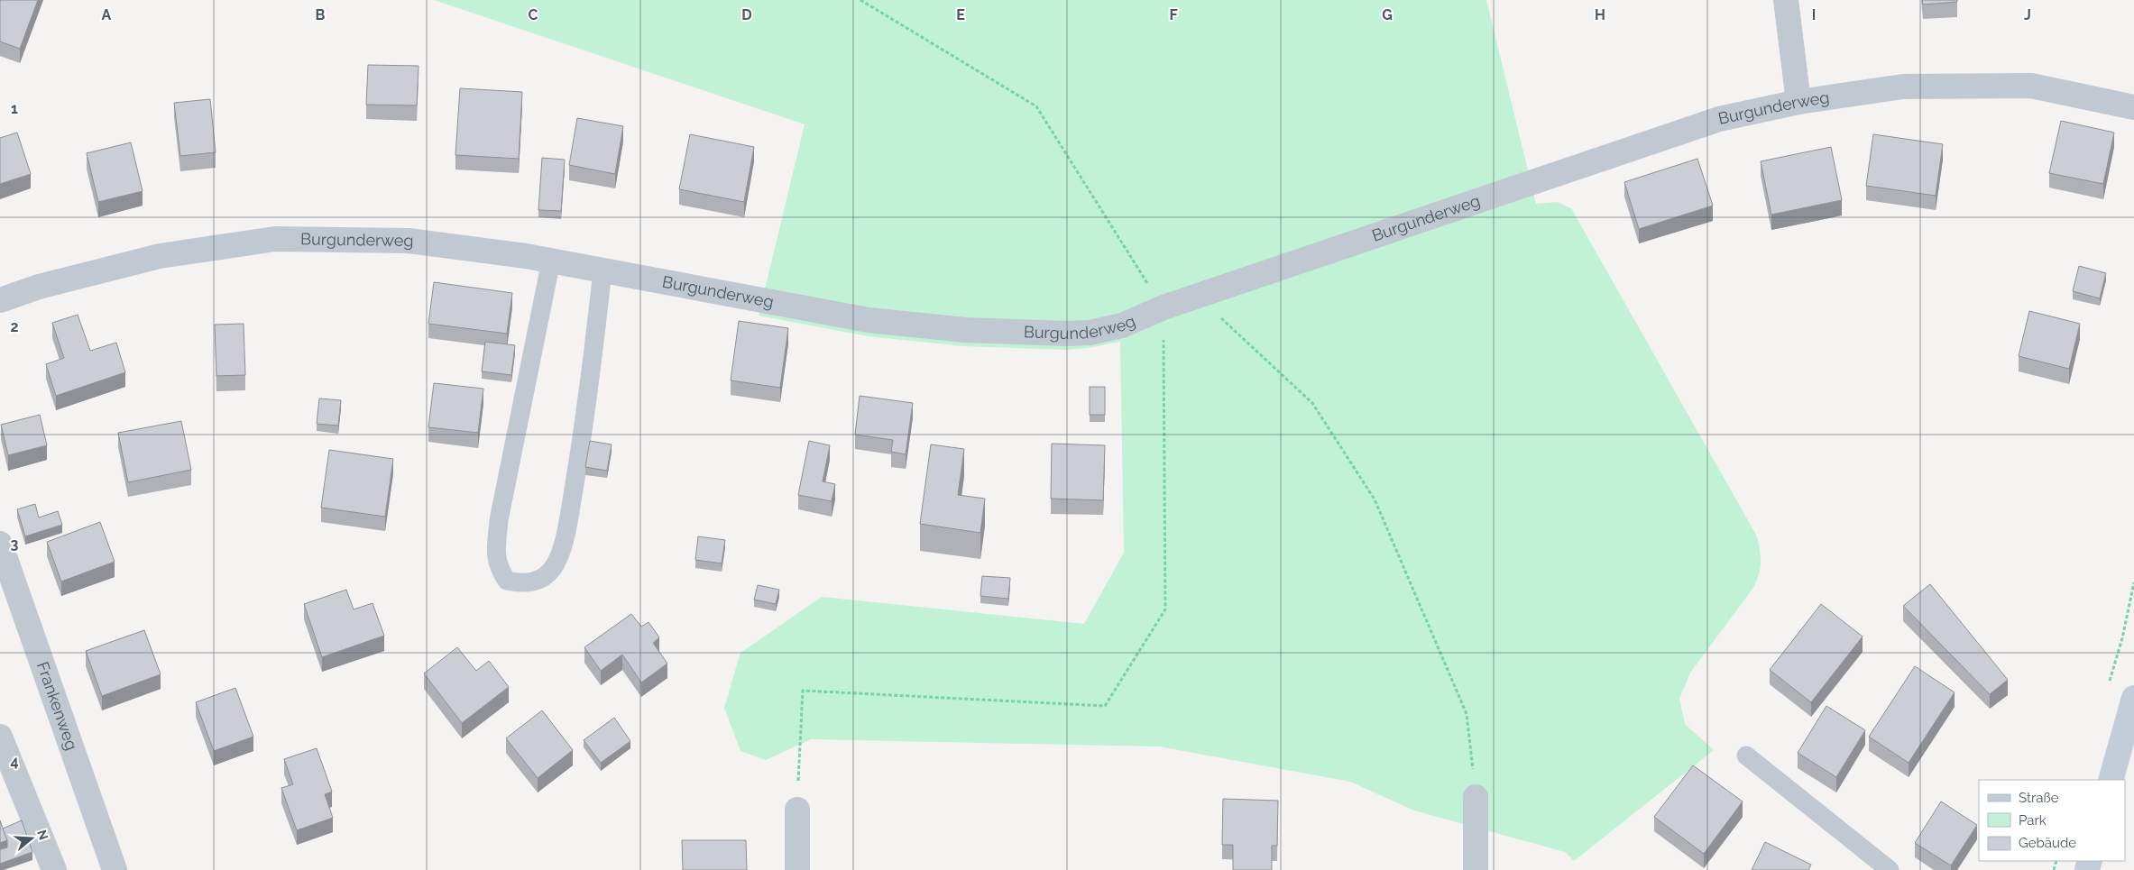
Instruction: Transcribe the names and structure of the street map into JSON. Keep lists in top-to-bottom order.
{
  "streets": {
    "street": ["Burgunderweg", "Frankenweg"]
  },
  "legend": ["Straße", "Park", "Gebäude"],
  "north": "right",
  "grid": {
    "columns": [
      "A",
      "B",
      "C",
      "D",
      "E",
      "F",
      "G",
      "H",
      "I",
      "J"
    ],
    "rows": [
      "1",
      "2",
      "3",
      "4"
    ]
  }
}
